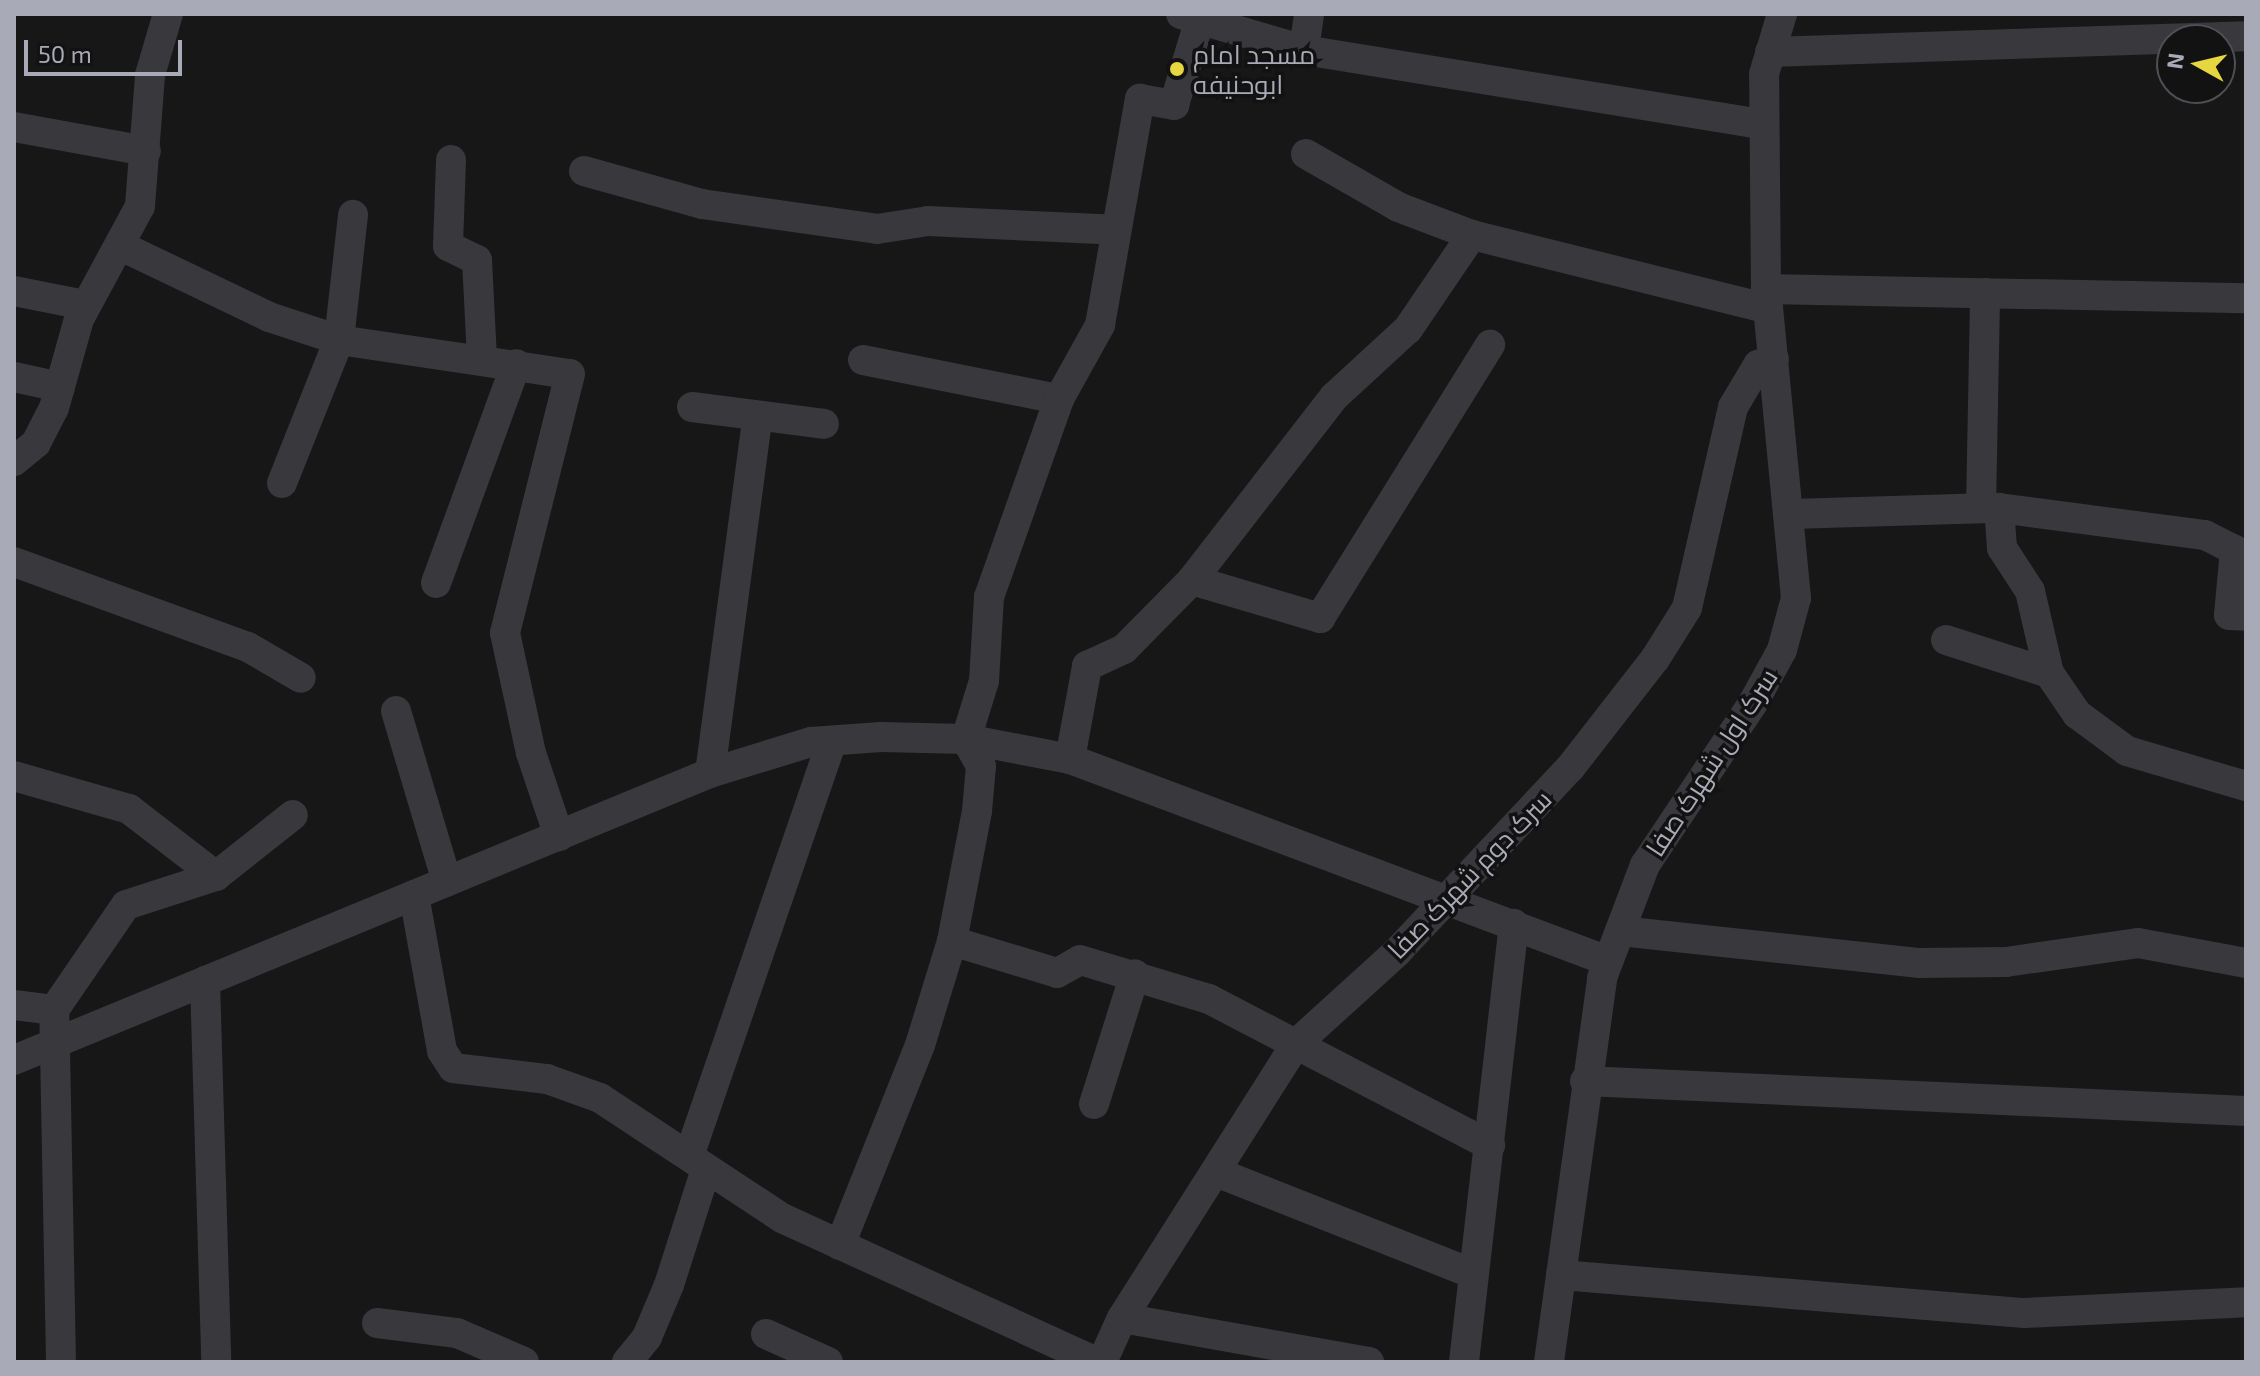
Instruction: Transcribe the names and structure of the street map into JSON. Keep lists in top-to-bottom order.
{
  "streets": {
    "street": ["سرک اول شهرک صفا", "سرک دوم شهرک صفا"]
  },
  "crossings": [
    ["سرک اول شهرک صفا", "سرک دوم شهرک صفا"]
  ],
  "places": ["مسجد امام ابوحنیفه"],
  "scale_bar": "50 m",
  "north": "left"
}
